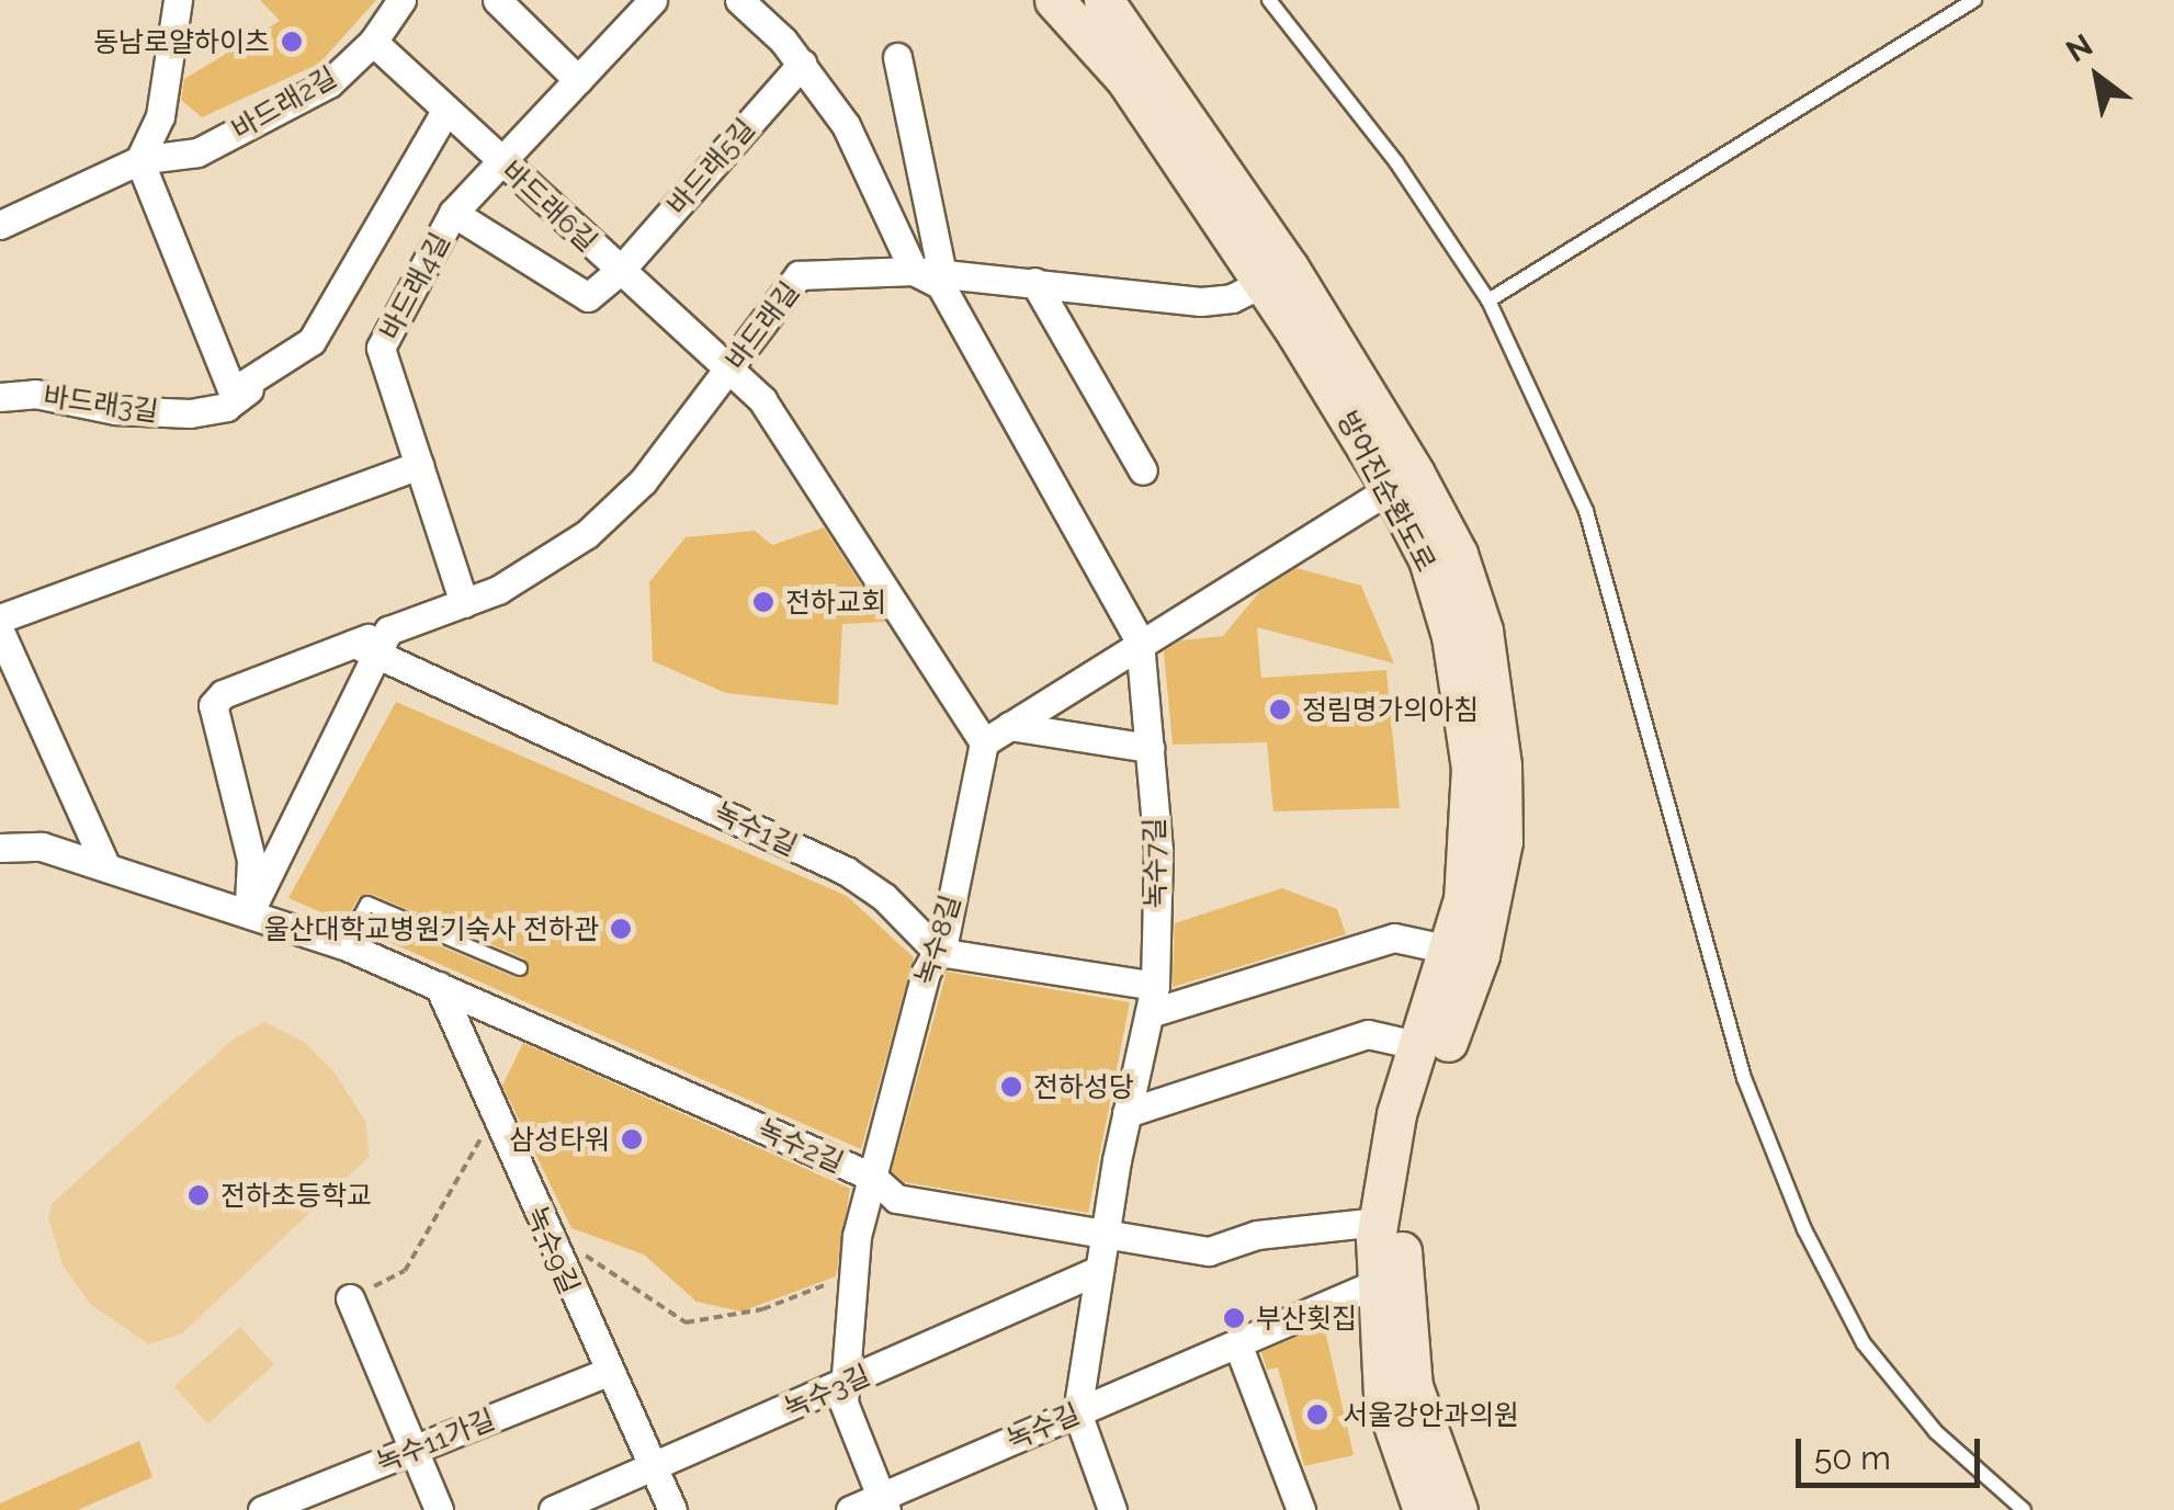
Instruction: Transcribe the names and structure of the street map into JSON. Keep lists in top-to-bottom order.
{
  "streets": {
    "main road": ["방어진순환도로"],
    "street": [
      "바드래2길",
      "바드래5길",
      "바드래6길",
      "바드래4길",
      "바드래길",
      "바드래3길",
      "녹수1길",
      "녹수7길",
      "녹수8길",
      "녹수2길",
      "녹수9길",
      "녹수3길",
      "녹수길",
      "녹수11가길"
    ]
  },
  "crossings": [
    ["바드래2길", "바드래6길"],
    ["바드래2길", "바드래3길"],
    ["바드래5길", "바드래6길"],
    ["바드래6길", "바드래4길"],
    ["바드래6길", "바드래길"],
    ["바드래6길", "바드래3길"],
    ["바드래4길", "바드래길"],
    ["바드래길", "방어진순환도로"],
    ["바드래길", "녹수1길"],
    ["바드래길", "녹수7길"],
    ["바드래길", "녹수2길"],
    ["방어진순환도로", "녹수2길"],
    ["방어진순환도로", "녹수길"],
    ["녹수1길", "녹수8길"],
    ["녹수7길", "녹수2길"],
    ["녹수7길", "녹수3길"],
    ["녹수7길", "녹수길"],
    ["녹수8길", "녹수2길"],
    ["녹수8길", "녹수3길"],
    ["녹수8길", "녹수길"],
    ["녹수2길", "녹수9길"],
    ["녹수9길", "녹수3길"],
    ["녹수9길", "녹수11가길"]
  ],
  "places": [
    "동남로얄하이츠",
    "전하교회",
    "정림명가의아침",
    "울산대학교병원기숙사 전하관",
    "전하성당",
    "삼성타워",
    "전하초등학교",
    "부산횟집",
    "서울강안과의원"
  ],
  "scale_bar": "50 m",
  "north": "top left"
}
